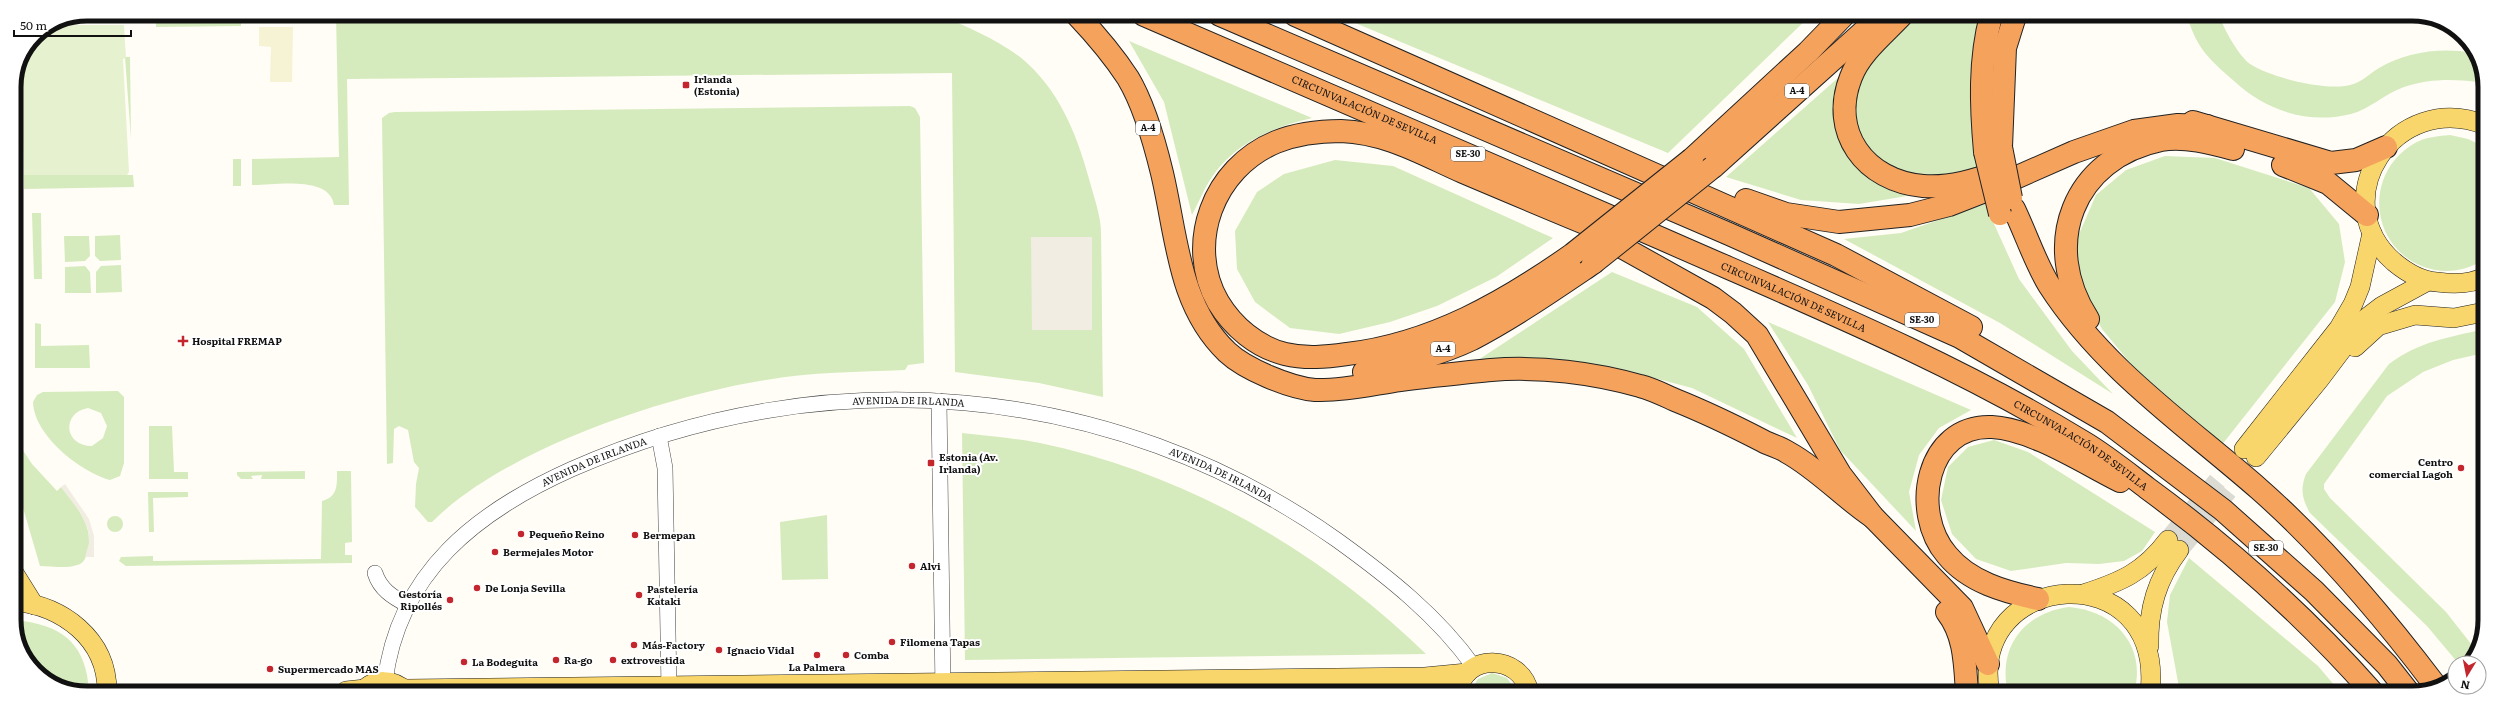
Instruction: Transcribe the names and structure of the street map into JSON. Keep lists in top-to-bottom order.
{
  "streets": {
    "highway": ["A-4", "CIRCUNVALACIÓN DE SEVILLA", "SE-30"],
    "street": ["AVENIDA DE IRLANDA"]
  },
  "places": {
    "transit": ["Irlanda (Estonia)", "Estonia (Av. Irlanda)"],
    "health": ["Hospital FREMAP"],
    "other": [
      "Centro comercial Lagoh",
      "Pequeño Reino",
      "Bermepan",
      "Bermejales Motor",
      "Alvi",
      "De Lonja Sevilla",
      "Pastelería Kataki",
      "Gestoría Ripollés",
      "Filomena Tapas",
      "Más-Factory",
      "Ignacio Vidal",
      "La Palmera",
      "Comba",
      "Ra-go",
      "extrovestida",
      "La Bodeguita",
      "Supermercado MAS"
    ]
  },
  "scale_bar": "50 m",
  "north": "bottom"
}
